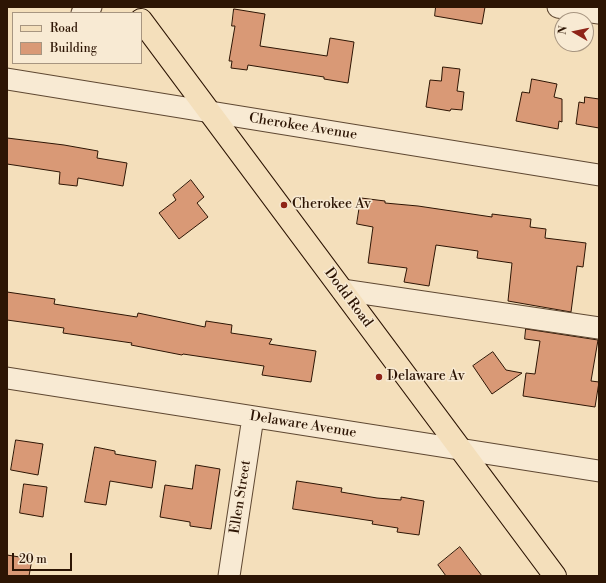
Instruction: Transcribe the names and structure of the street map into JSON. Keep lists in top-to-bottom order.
{
  "streets": {
    "main road": ["Dodd Road"],
    "street": ["Cherokee Avenue", "Delaware Avenue", "Ellen Street"]
  },
  "crossings": [
    ["Cherokee Avenue", "Dodd Road"],
    ["Dodd Road", "Delaware Avenue"],
    ["Delaware Avenue", "Ellen Street"]
  ],
  "places": ["Cherokee Av", "Delaware Av"],
  "legend": ["Road", "Building"],
  "scale_bar": "20 m",
  "north": "left"
}
